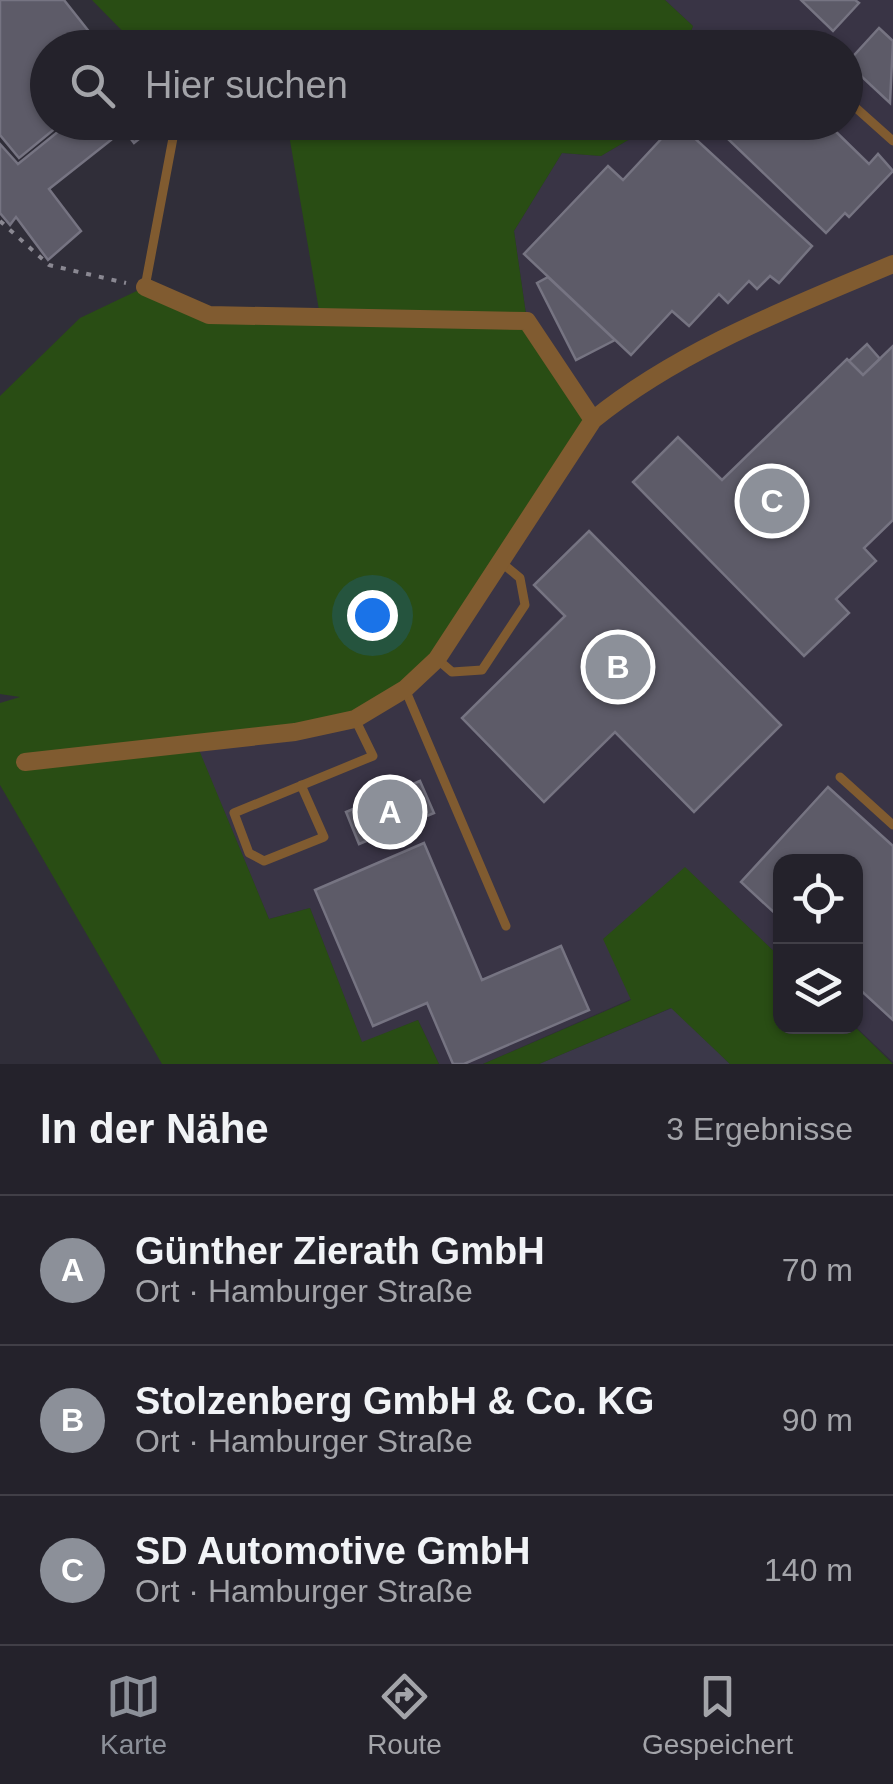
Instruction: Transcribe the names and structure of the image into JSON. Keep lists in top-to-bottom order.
{
  "page": {
    "search": "Hier suchen",
    "pins": ["C", "B", "A"],
    "heading": ["In der Nähe", "3 Ergebnisse"],
    "list": [
      {
        "mark": "A",
        "name": "Günther Zierath GmbH",
        "note": "Ort · Hamburger Straße",
        "value": "70 m"
      },
      {
        "mark": "B",
        "name": "Stolzenberg GmbH & Co. KG",
        "note": "Ort · Hamburger Straße",
        "value": "90 m"
      },
      {
        "mark": "C",
        "name": "SD Automotive GmbH",
        "note": "Ort · Hamburger Straße",
        "value": "140 m"
      }
    ],
    "nav": ["Karte", "Route", "Gespeichert"]
  }
}
